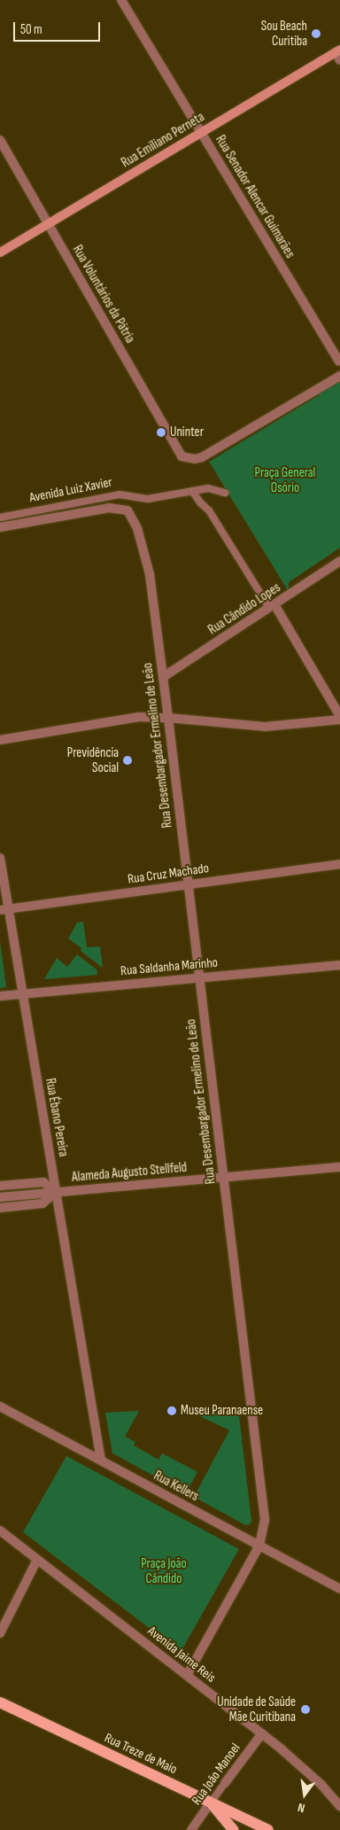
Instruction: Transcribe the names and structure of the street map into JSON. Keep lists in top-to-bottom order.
{
  "streets": {
    "main road": ["Rua Emiliano Perneta", "Rua Treze de Maio"],
    "street": [
      "Rua Senador Alencar Guimarães",
      "Rua Voluntários da Pátria",
      "Avenida Luiz Xavier",
      "Rua Cândido Lopes",
      "Rua Desembargador Ermelino de Leão",
      "Rua Cruz Machado",
      "Rua Saldanha Marinho",
      "Rua Ébano Pereira",
      "Alameda Augusto Stellfeld",
      "Rua Kellers",
      "Avenida Jaime Reis",
      "Rua João Manoel"
    ]
  },
  "crossings": [
    ["Rua Emiliano Perneta", "Rua Senador Alencar Guimarães"],
    ["Rua Emiliano Perneta", "Rua Voluntários da Pátria"],
    ["Avenida Luiz Xavier", "Rua Desembargador Ermelino de Leão"],
    ["Rua Cândido Lopes", "Rua Desembargador Ermelino de Leão"],
    ["Rua Desembargador Ermelino de Leão", "Rua Cruz Machado"],
    ["Rua Desembargador Ermelino de Leão", "Rua Saldanha Marinho"],
    ["Rua Desembargador Ermelino de Leão", "Alameda Augusto Stellfeld"],
    ["Rua Desembargador Ermelino de Leão", "Rua Kellers"],
    ["Rua Desembargador Ermelino de Leão", "Avenida Jaime Reis"],
    ["Rua Cruz Machado", "Rua Ébano Pereira"],
    ["Rua Saldanha Marinho", "Rua Ébano Pereira"],
    ["Rua Ébano Pereira", "Alameda Augusto Stellfeld"],
    ["Rua Ébano Pereira", "Rua Kellers"],
    ["Avenida Jaime Reis", "Rua João Manoel"],
    ["Rua Treze de Maio", "Rua João Manoel"]
  ],
  "parks": ["Praça General Osório", "Praça João Cândido"],
  "places": [
    "Sou Beach Curitiba",
    "Uninter",
    "Previdência Social",
    "Museu Paranaense",
    "Unidade de Saúde Mãe Curitibana"
  ],
  "scale_bar": "50 m",
  "north": "bottom"
}
